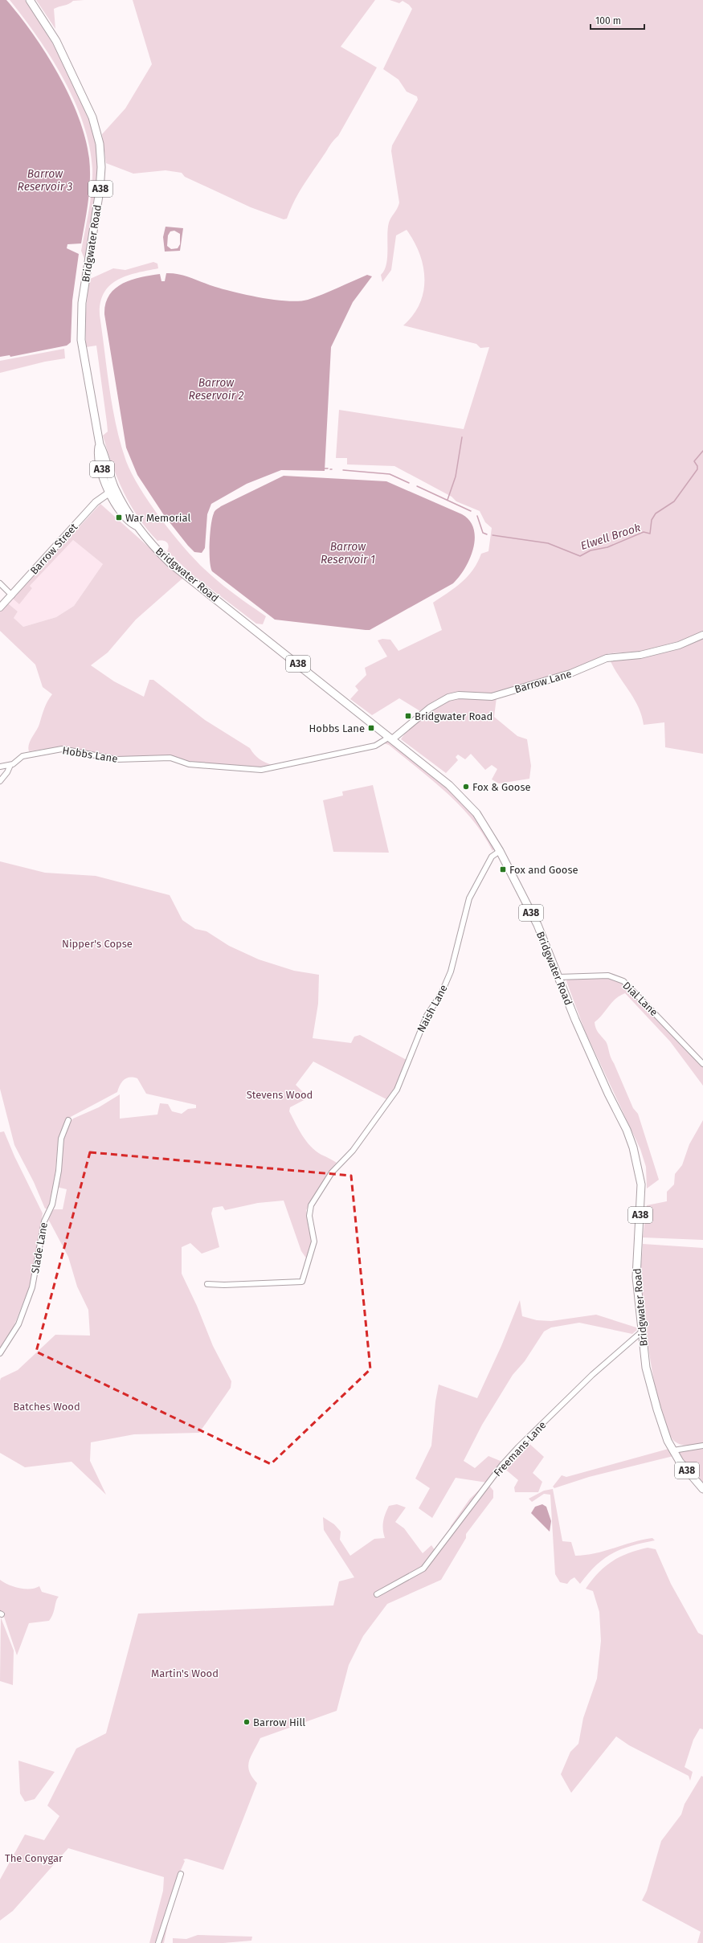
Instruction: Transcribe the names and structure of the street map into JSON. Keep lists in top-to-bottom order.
{
  "streets": {
    "highway": ["A38", "Bridgwater Road"],
    "main road": ["Barrow Street", "Barrow Lane"],
    "street": [
      "Hobbs Lane",
      "Dial Lane",
      "Naish Lane",
      "Slade Lane",
      "Freemans Lane"
    ]
  },
  "crossings": [
    ["A38", "Bridgwater Road"],
    ["Bridgwater Road", "Barrow Street"],
    ["Bridgwater Road", "Barrow Lane"],
    ["Bridgwater Road", "Hobbs Lane"],
    ["Bridgwater Road", "Dial Lane"],
    ["Bridgwater Road", "Naish Lane"],
    ["Bridgwater Road", "Freemans Lane"],
    ["Barrow Lane", "Hobbs Lane"]
  ],
  "water": [
    "Barrow Reservoir 3",
    "Barrow Reservoir 2",
    "Elwell Brook",
    "Barrow Reservoir 1"
  ],
  "parks": [
    "Nipper's Copse",
    "Stevens Wood",
    "Batches Wood",
    "Martin's Wood",
    "The Conygar"
  ],
  "places": {
    "transit": [
      "War Memorial",
      "Bridgwater Road",
      "Hobbs Lane",
      "Fox and Goose"
    ],
    "other": ["Fox & Goose", "Barrow Hill"]
  },
  "scale_bar": "100 m"
}
